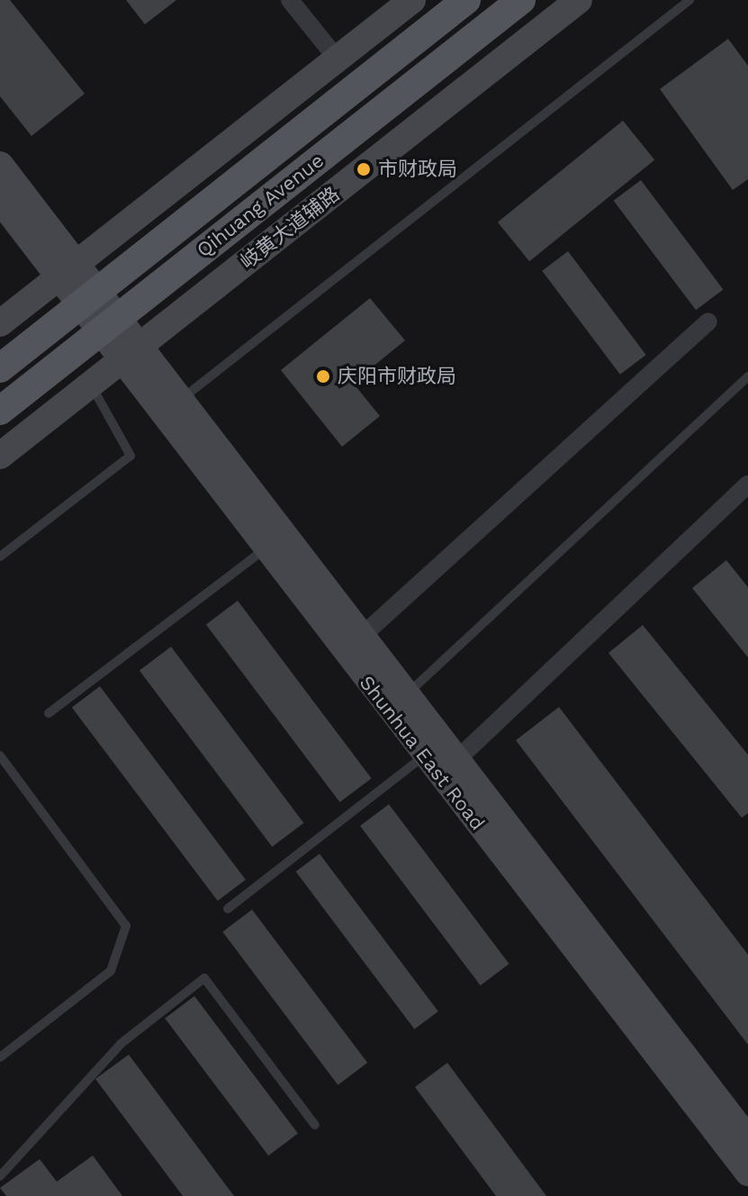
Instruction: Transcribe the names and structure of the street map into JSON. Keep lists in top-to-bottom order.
{
  "streets": {
    "main road": ["Qihuang Avenue"],
    "street": ["岐黄大道辅路", "Shunhua East Road"]
  },
  "crossings": [
    ["Qihuang Avenue", "Shunhua East Road"],
    ["岐黄大道辅路", "Shunhua East Road"]
  ],
  "places": ["市财政局", "庆阳市财政局"]
}
